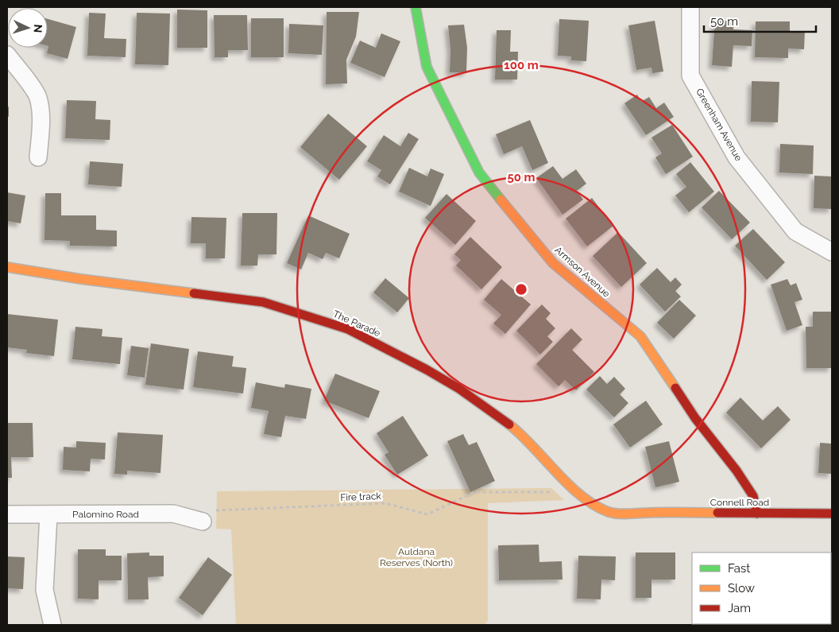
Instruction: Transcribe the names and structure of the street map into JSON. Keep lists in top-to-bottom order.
{
  "streets": {
    "street": [
      "Greenham Avenue",
      "Armson Avenue",
      "The Parade",
      "Connell Road",
      "Palomino Road"
    ],
    "path": ["Fire track"]
  },
  "crossings": [
    ["Armson Avenue", "Connell Road"],
    ["The Parade", "Fire track"],
    ["The Parade", "Connell Road"]
  ],
  "parks": ["Auldana Reserves (North)"],
  "legend": ["Fast", "Slow", "Jam"],
  "scale_bar": "50 m",
  "north": "right",
  "rings": ["100 m", "50 m"]
}
